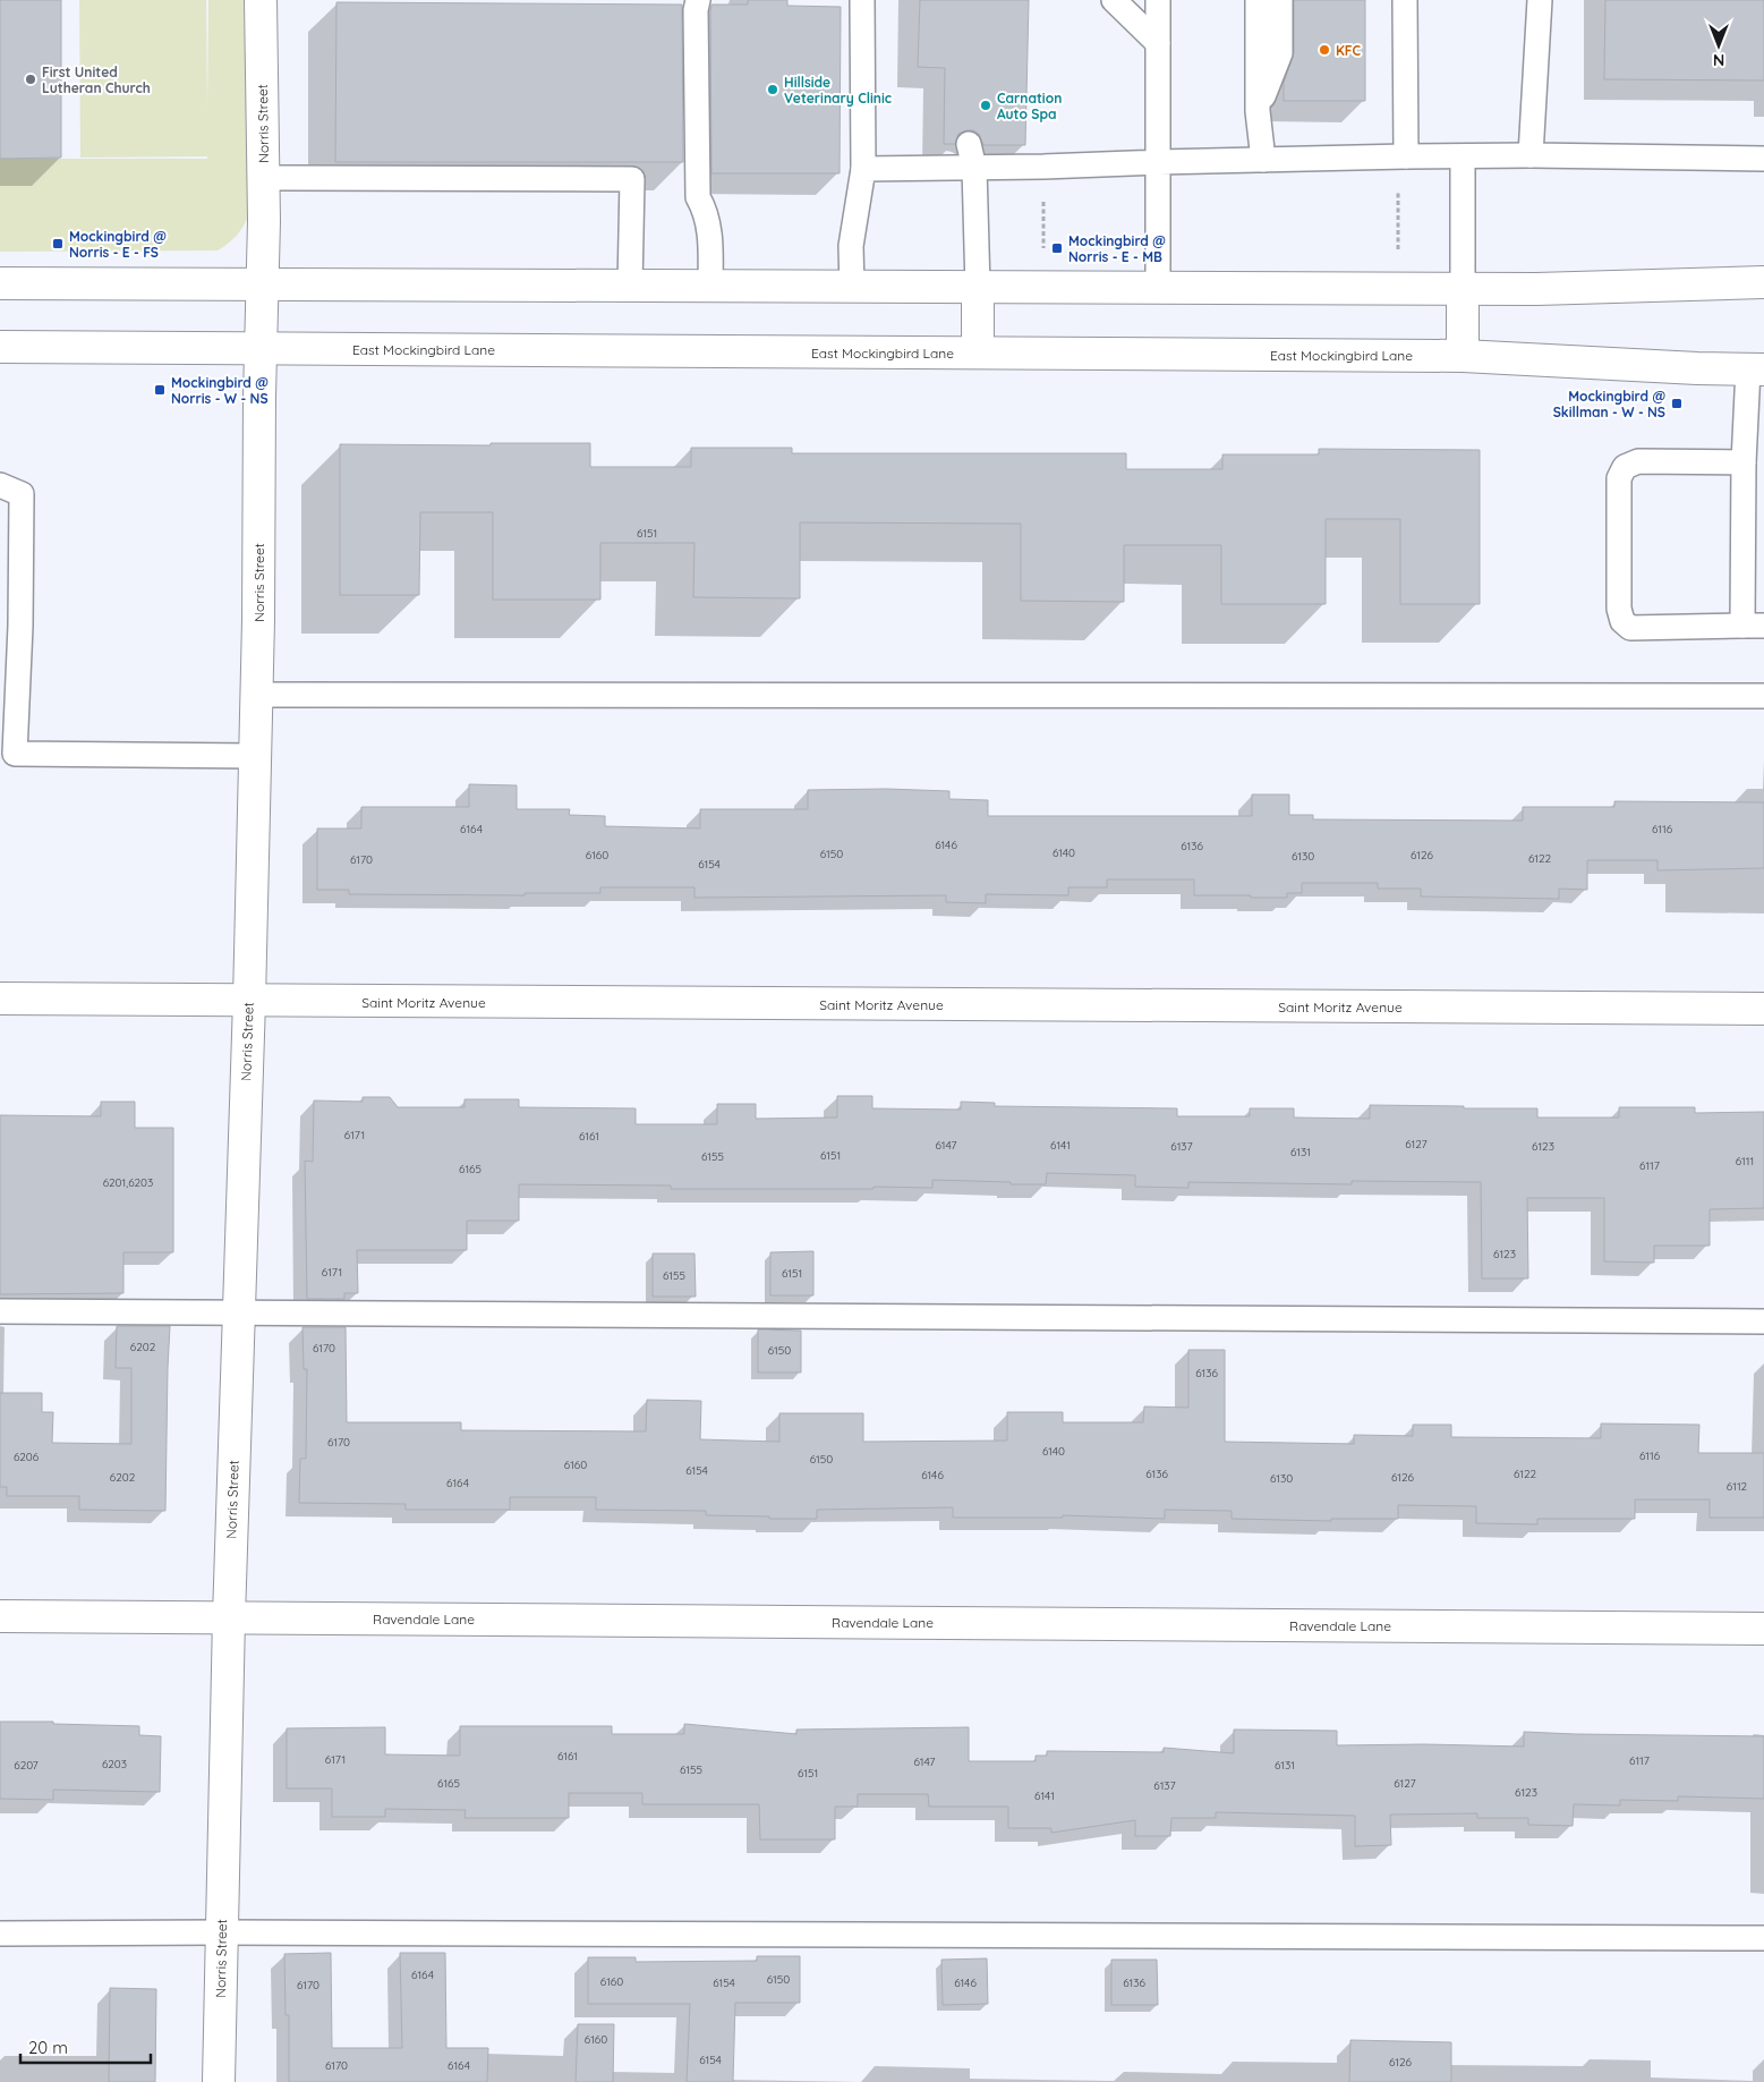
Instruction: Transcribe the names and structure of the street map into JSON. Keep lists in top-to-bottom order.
{
  "streets": {
    "street": [
      "Norris Street",
      "East Mockingbird Lane",
      "Saint Moritz Avenue",
      "Ravendale Lane"
    ]
  },
  "crossings": [
    ["Norris Street", "East Mockingbird Lane"],
    ["Norris Street", "Saint Moritz Avenue"],
    ["Norris Street", "Ravendale Lane"]
  ],
  "places": {
    "other": [
      "KFC",
      "First United Lutheran Church",
      "Hillside Veterinary Clinic",
      "Carnation Auto Spa"
    ],
    "transit": [
      "Mockingbird @ Norris - E - FS",
      "Mockingbird @ Norris - E - MB",
      "Mockingbird @ Norris - W - NS",
      "Mockingbird @ Skillman - W - NS"
    ]
  },
  "house_numbers": [
    "6151",
    "6164",
    "6116",
    "6146",
    "6136",
    "6140",
    "6150",
    "6160",
    "6126",
    "6130",
    "6122",
    "6170",
    "6154",
    "6171",
    "6161",
    "6127",
    "6147",
    "6141",
    "6137",
    "6123",
    "6131",
    "6151",
    "6155",
    "6111",
    "6117",
    "6165",
    "6201,6203",
    "6123",
    "6171",
    "6151",
    "6155",
    "6202",
    "6170",
    "6150",
    "6136",
    "6170",
    "6140",
    "6116",
    "6206",
    "6150",
    "6160",
    "6154",
    "6136",
    "6122",
    "6146",
    "6202",
    "6126",
    "6130",
    "6164",
    "6112",
    "6161",
    "6171",
    "6117",
    "6147",
    "6203",
    "6207",
    "6131",
    "6155",
    "6151",
    "6165",
    "6127",
    "6137",
    "6123",
    "6141",
    "6164",
    "6150",
    "6160",
    "6154",
    "6146",
    "6136",
    "6170",
    "6160",
    "6154",
    "6126",
    "6170",
    "6164"
  ],
  "scale_bar": "20 m",
  "north": "bottom"
}
